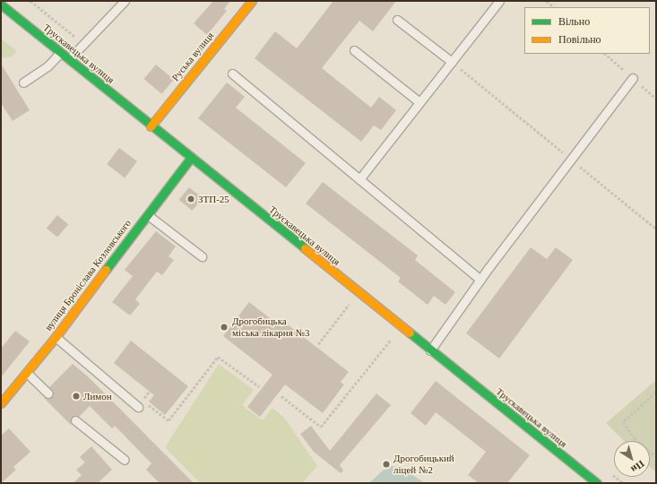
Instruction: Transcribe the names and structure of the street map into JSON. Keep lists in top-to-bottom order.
{
  "streets": {
    "main road": ["Трускавецька вулиця", "Руська вулиця", "вулиця Броніслава Козловського"]
  },
  "crossings": [
    ["Трускавецька вулиця", "Руська вулиця"],
    ["Трускавецька вулиця", "вулиця Броніслава Козловського"]
  ],
  "places": [
    "ЗТП-25",
    "Дрогобицька міська лікарня №3",
    "Лимон",
    "Дрогобицький ліцей №2"
  ],
  "legend": ["Вільно", "Повільно"],
  "north": "bottom right"
}
